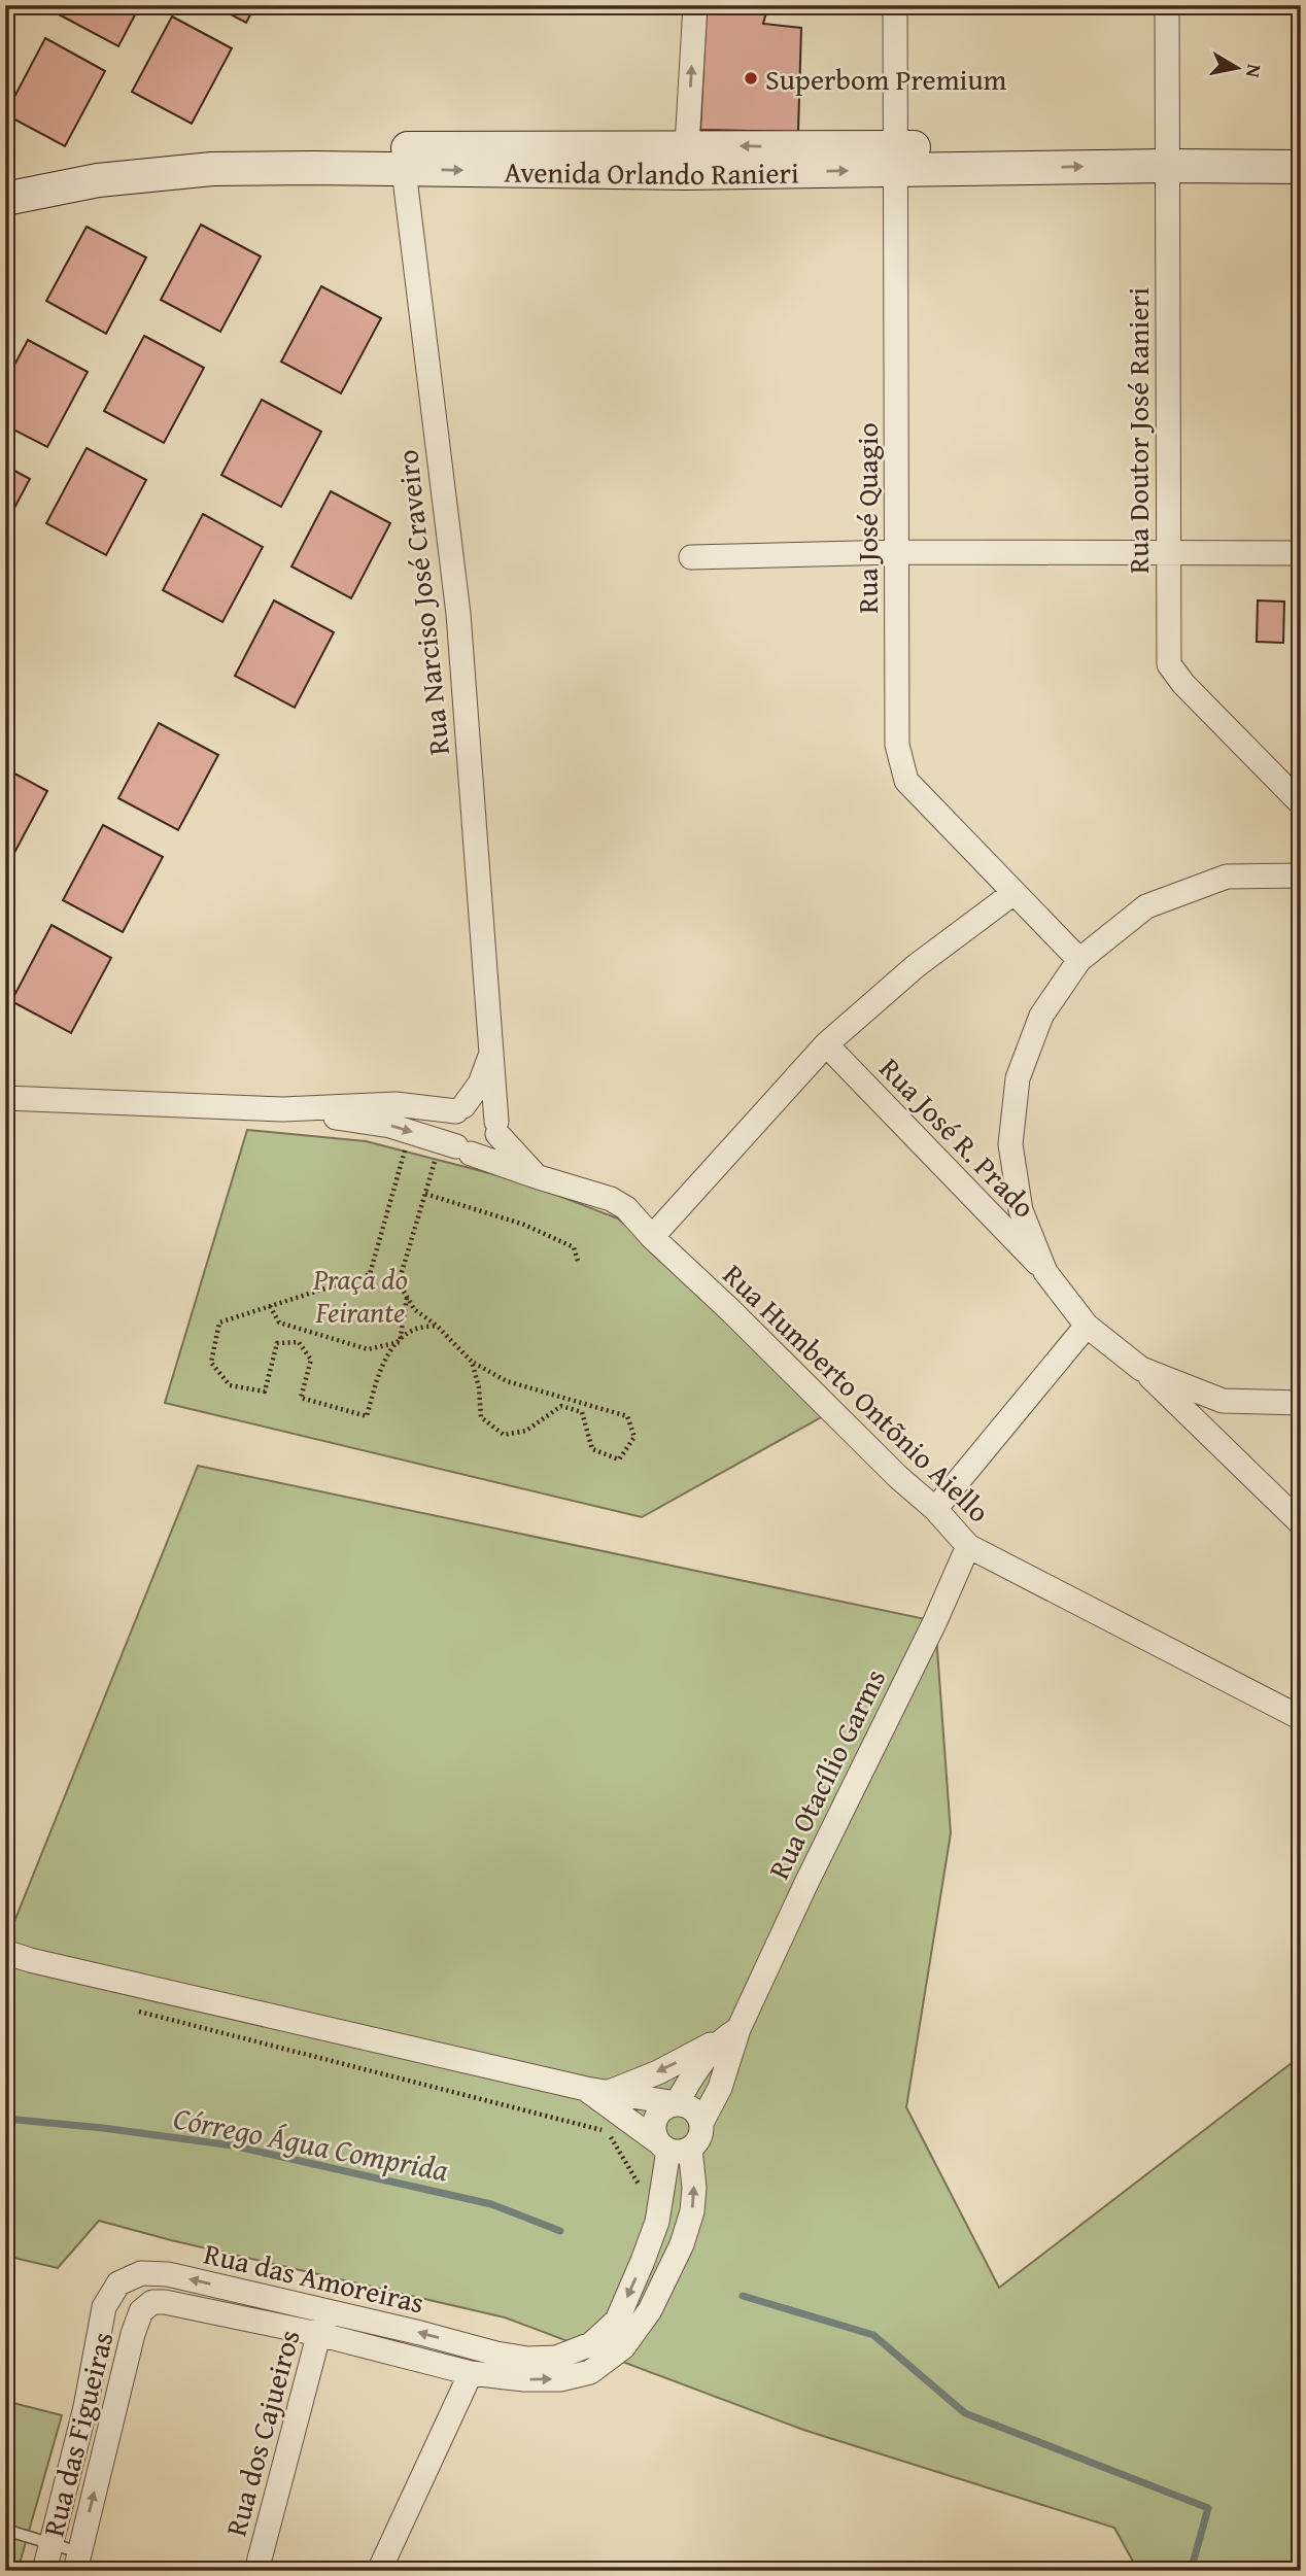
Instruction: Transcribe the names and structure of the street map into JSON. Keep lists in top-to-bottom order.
{
  "streets": {
    "main road": ["Avenida Orlando Ranieri"],
    "street": [
      "Rua Doutor José Ranieri",
      "Rua José Quagio",
      "Rua Narciso José Craveiro",
      "Rua José R. Prado",
      "Rua Humberto Ontõnio Aiello",
      "Rua Otacílio Garms",
      "Rua das Amoreiras",
      "Rua dos Cajueiros",
      "Rua das Figueiras"
    ]
  },
  "crossings": [
    ["Avenida Orlando Ranieri", "Rua Doutor José Ranieri"],
    ["Avenida Orlando Ranieri", "Rua José Quagio"],
    ["Avenida Orlando Ranieri", "Rua Narciso José Craveiro"],
    ["Rua Narciso José Craveiro", "Rua Humberto Ontõnio Aiello"],
    ["Rua Humberto Ontõnio Aiello", "Rua Otacílio Garms"],
    ["Rua Otacílio Garms", "Rua das Amoreiras"],
    ["Rua das Amoreiras", "Rua dos Cajueiros"],
    ["Rua das Amoreiras", "Rua das Figueiras"]
  ],
  "one_way": ["Rua das Amoreiras"],
  "water": ["Córrego Água Comprida"],
  "parks": ["Praça do Feirante"],
  "places": ["Superbom Premium"],
  "north": "right"
}
